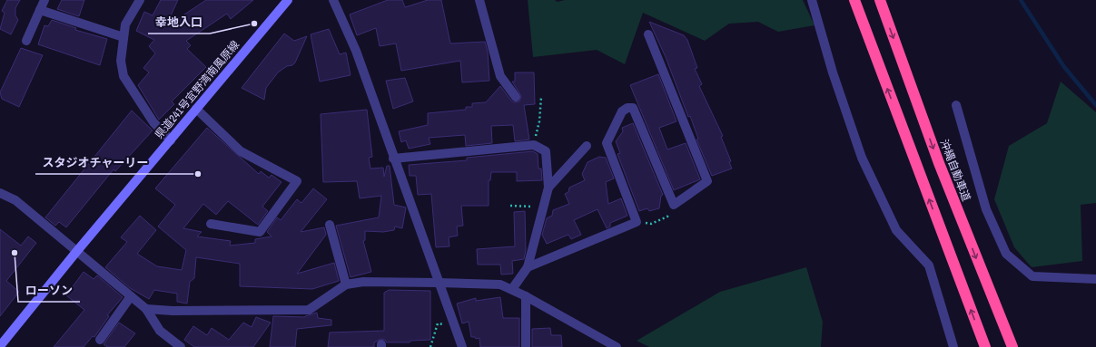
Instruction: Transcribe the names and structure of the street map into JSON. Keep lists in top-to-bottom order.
{
  "streets": {
    "highway": ["沖縄自動車道"],
    "main road": ["県道241号宜野湾南風原線"]
  },
  "places": ["幸地入口", "スタジオチャーリー", "ローソン"]
}
